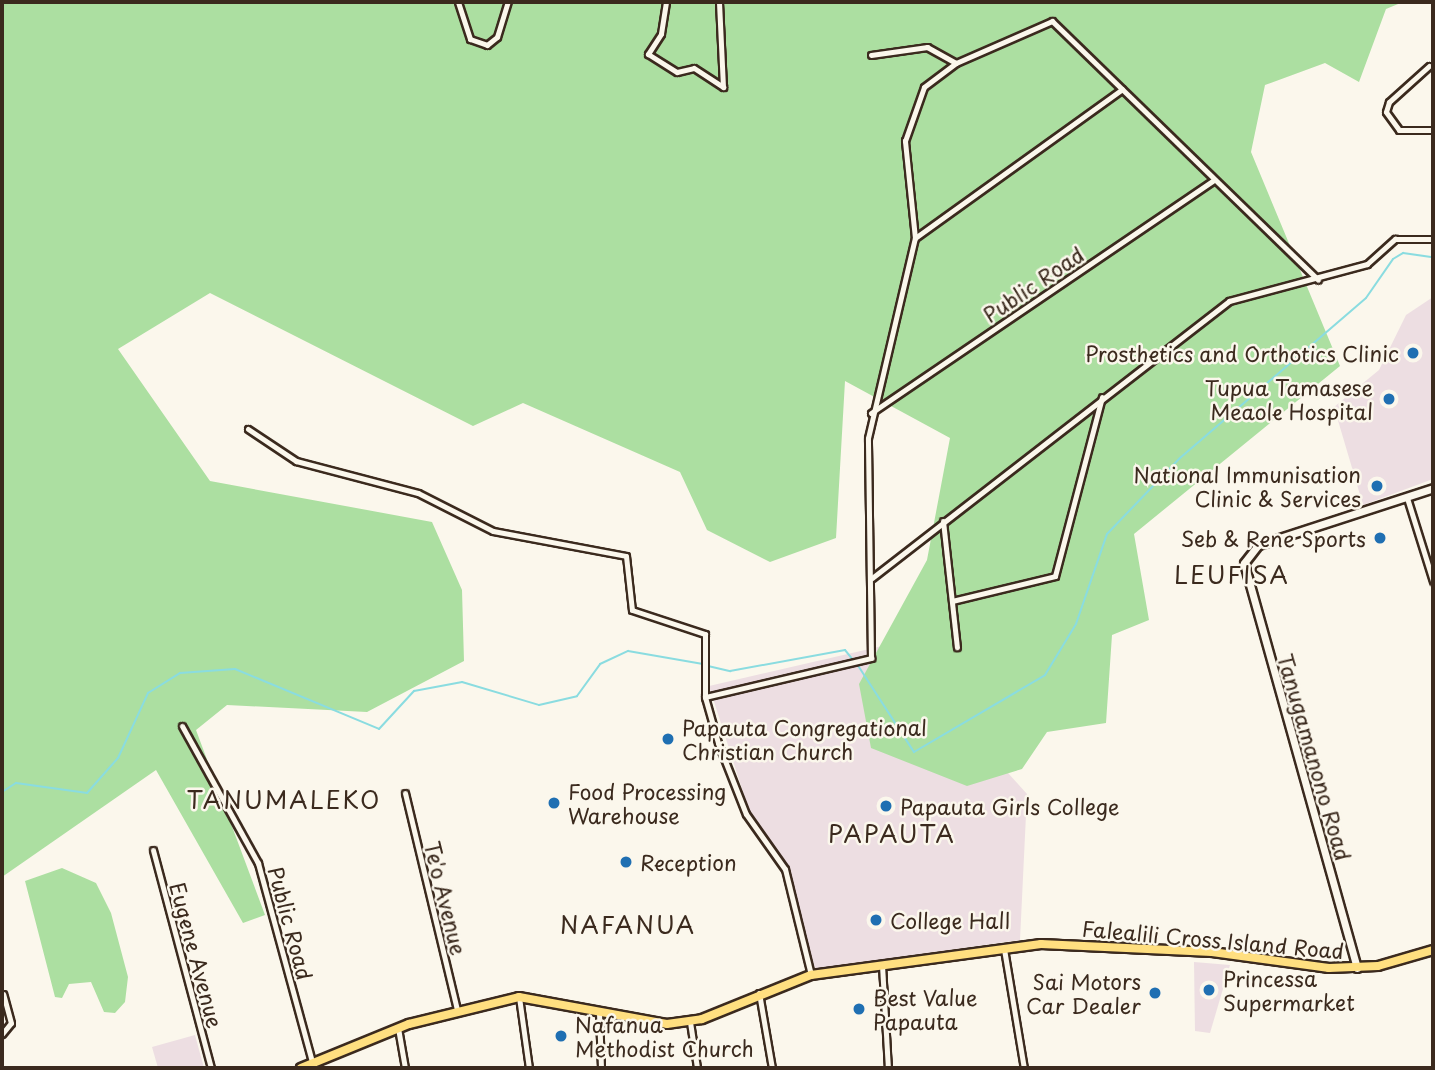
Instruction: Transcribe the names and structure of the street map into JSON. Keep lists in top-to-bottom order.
{
  "streets": {
    "main road": ["Tanugamanono Road", "Falealili Cross Island Road"],
    "street": ["Public Road", "Te'o Avenue", "Eugene Avenue"]
  },
  "crossings": [
    ["Public Road", "Falealili Cross Island Road"],
    ["Tanugamanono Road", "Falealili Cross Island Road"],
    ["Te'o Avenue", "Falealili Cross Island Road"]
  ],
  "districts": [
    "LEUFISA",
    "TANUMALEKO",
    "PAPAUTA",
    "NAFANUA"
  ],
  "places": [
    "Prosthetics and Orthotics Clinic",
    "Tupua Tamasese Meaole Hospital",
    "National Immunisation Clinic & Services",
    "Seb & Rene Sports",
    "Papauta Congregational Christian Church",
    "Food Processing Warehouse",
    "Papauta Girls College",
    "Reception",
    "College Hall",
    "Princessa Supermarket",
    "Sai Motors Car Dealer",
    "Best Value Papauta",
    "Nafanua Methodist Church"
  ]
}
